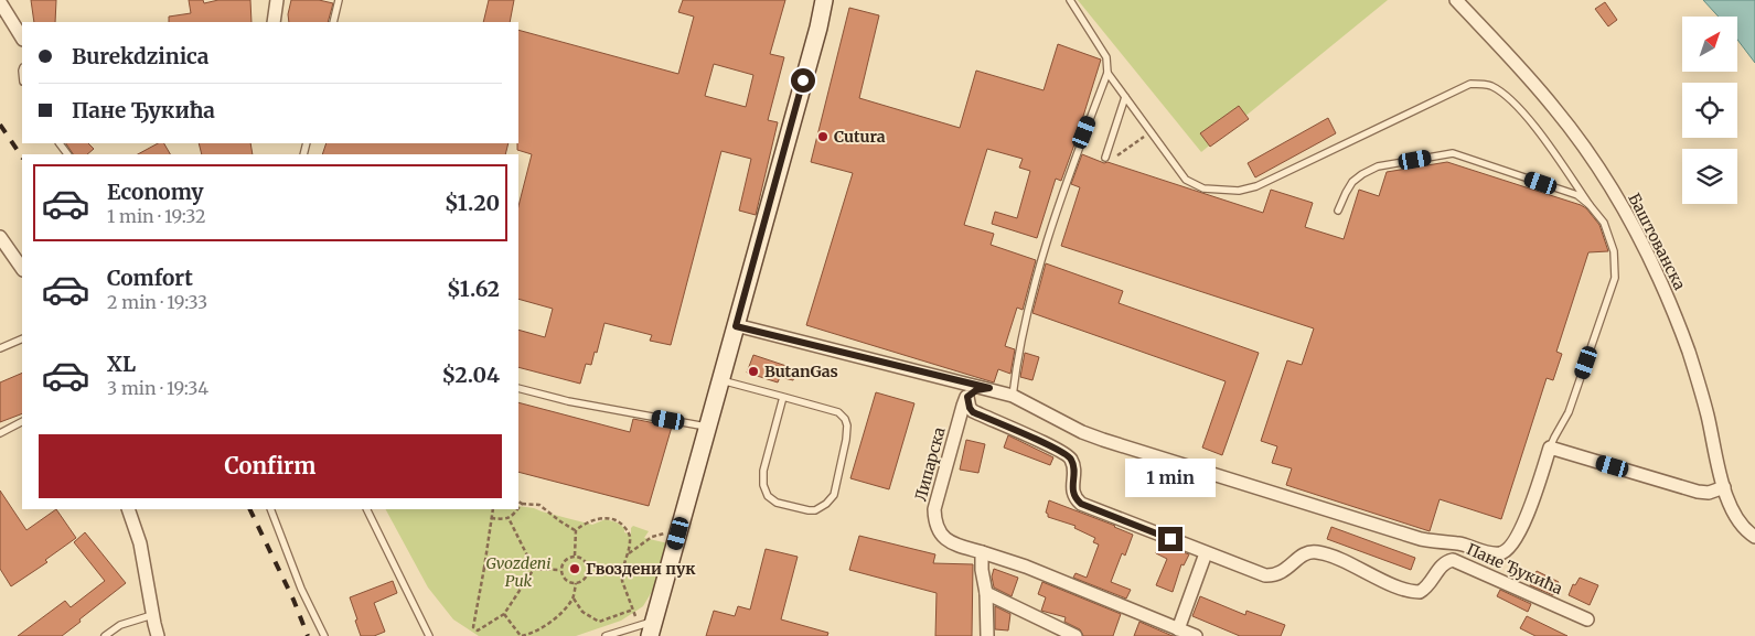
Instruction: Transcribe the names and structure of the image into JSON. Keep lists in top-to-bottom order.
{
  "streets": {
    "street": ["Баштованска", "Липарска", "Пане Ђукића"]
  },
  "crossings": [
    ["Липарска", "Пане Ђукића"]
  ],
  "parks": ["Gvozdeni Puk"],
  "places": ["Cutura", "ButanGas", "Гвоздени пук"],
  "north": "top right",
  "page": {
    "banner": ["Burekdzinica", "Пане Ђукића"],
    "list": [
      {
        "name": "Economy",
        "note": "1 min · 19:32",
        "value": "$1.20"
      },
      {
        "name": "Comfort",
        "note": "2 min · 19:33",
        "value": "$1.62"
      },
      {
        "name": "XL",
        "note": "3 min · 19:34",
        "value": "$2.04"
      }
    ],
    "buttons": "Confirm",
    "bubble": "1 min"
  }
}
